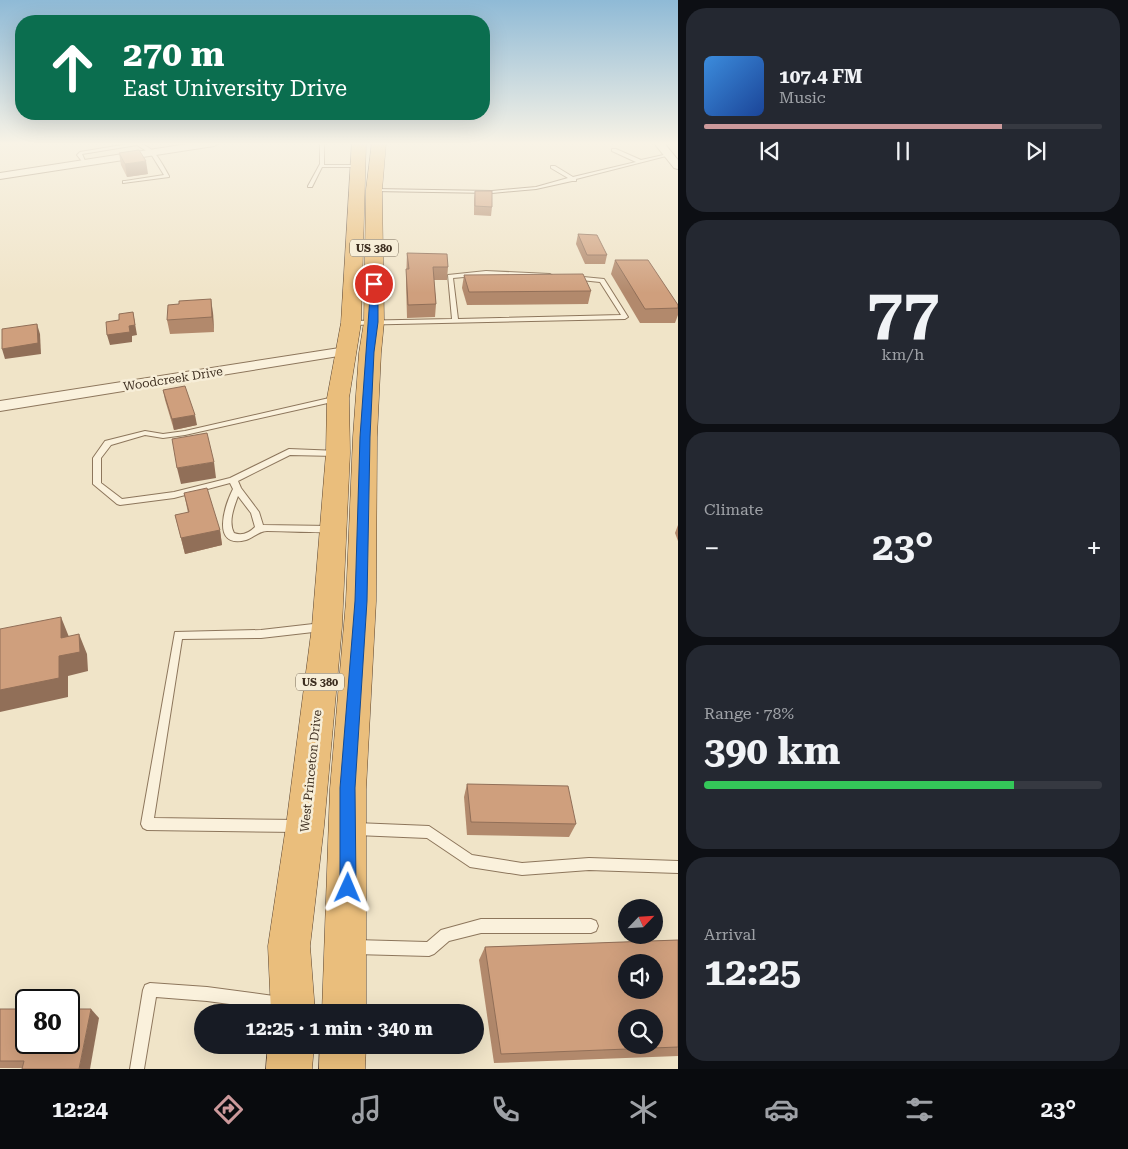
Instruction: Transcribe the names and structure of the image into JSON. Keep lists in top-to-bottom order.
{
  "streets": {
    "highway": ["US 380", "West Princeton Drive"],
    "street": ["Woodcreek Drive"]
  },
  "crossings": [
    ["US 380", "Woodcreek Drive"],
    ["US 380", "West Princeton Drive"],
    ["Woodcreek Drive", "West Princeton Drive"]
  ],
  "north": "top right",
  "page": {
    "turn": ["270 m", "East University Drive"],
    "song": ["107.4 FM", "Music"],
    "tile": [
      ["77", "km/h"],
      "Climate",
      ["Range · 78%", "390 km"],
      ["Arrival", "12:25"]
    ],
    "heat": ["−", "23°", "+"],
    "limit": "80",
    "trip": "12:25 · 1 min · 340 m",
    "tabs": ["12:24", "23°"]
  }
}
